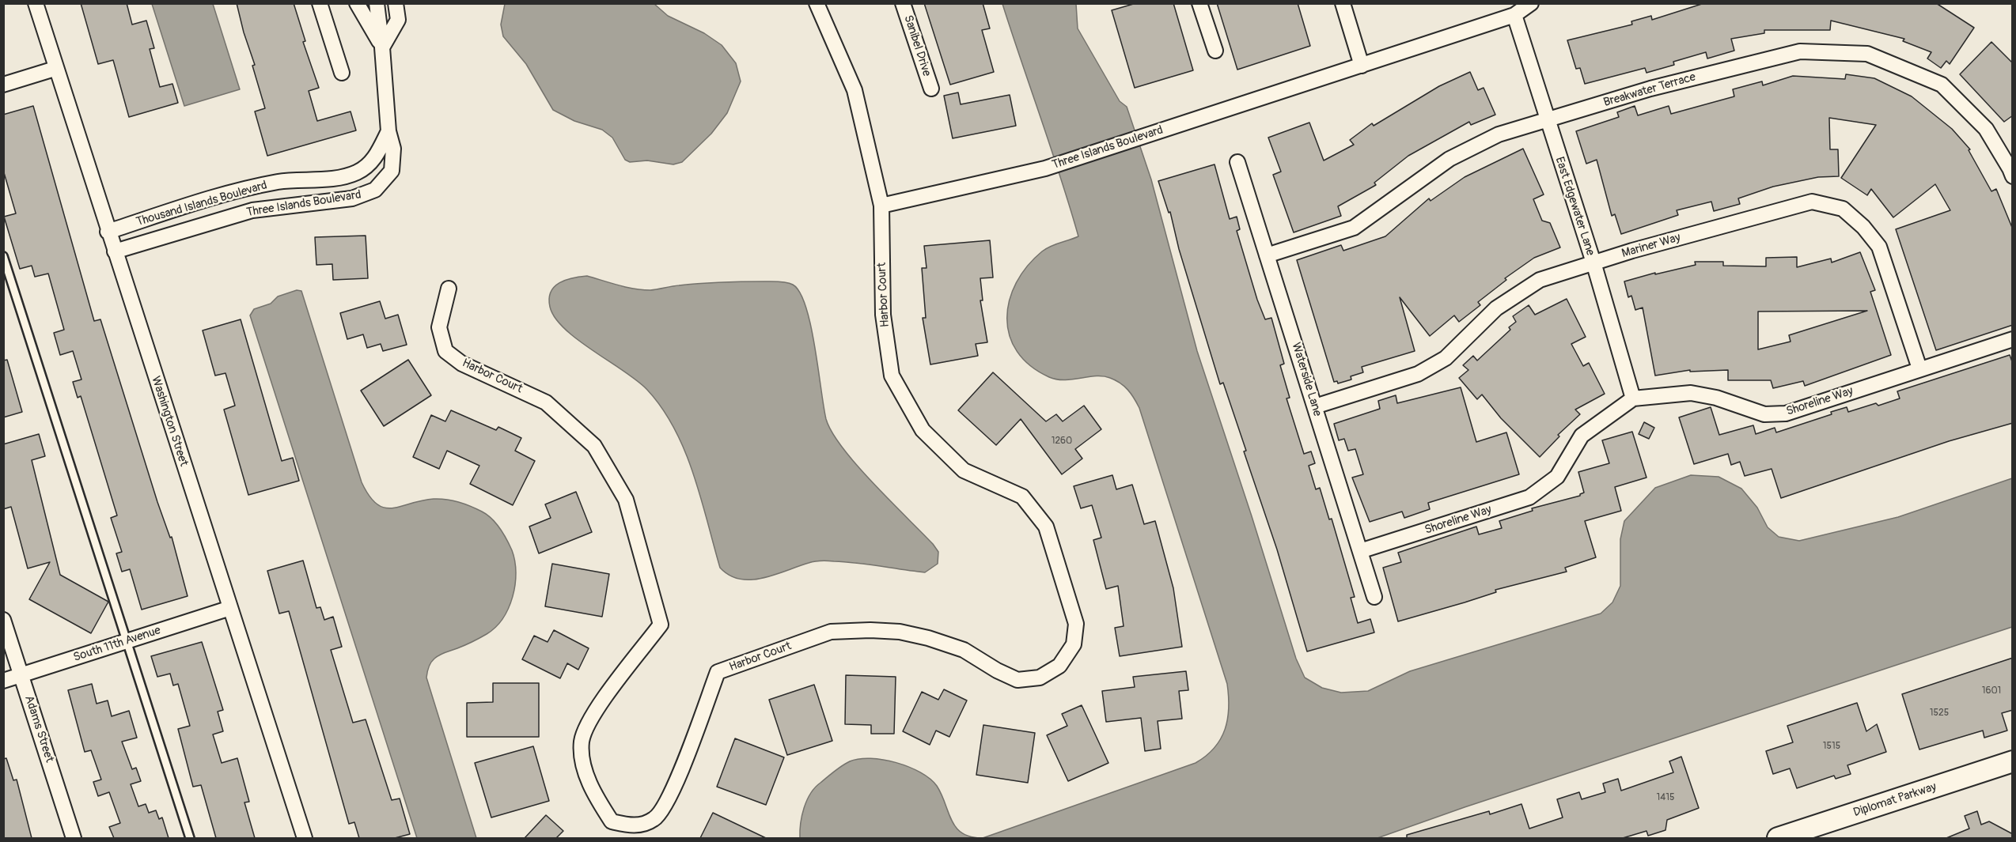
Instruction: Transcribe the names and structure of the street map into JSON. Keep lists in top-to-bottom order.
{
  "streets": {
    "street": [
      "Sanibel Drive",
      "Breakwater Terrace",
      "Three Islands Boulevard",
      "Thousand Islands Boulevard",
      "East Edgewater Lane",
      "Mariner Way",
      "Harbor Court",
      "Waterside Lane",
      "Shoreline Way",
      "Washington Street",
      "South 11th Avenue",
      "Adams Street",
      "Diplomat Parkway"
    ]
  },
  "crossings": [
    ["Breakwater Terrace", "East Edgewater Lane"],
    ["Breakwater Terrace", "Waterside Lane"],
    ["Three Islands Boulevard", "Thousand Islands Boulevard"],
    ["Three Islands Boulevard", "East Edgewater Lane"],
    ["Three Islands Boulevard", "Harbor Court"],
    ["Three Islands Boulevard", "Washington Street"],
    ["Thousand Islands Boulevard", "Washington Street"],
    ["East Edgewater Lane", "Mariner Way"],
    ["East Edgewater Lane", "Shoreline Way"],
    ["Mariner Way", "Waterside Lane"],
    ["Mariner Way", "Shoreline Way"],
    ["Waterside Lane", "Shoreline Way"],
    ["Washington Street", "South 11th Avenue"],
    ["South 11th Avenue", "Adams Street"]
  ],
  "house_numbers": [
    "1260",
    "1601",
    "1525",
    "1515",
    "1415"
  ]
}
